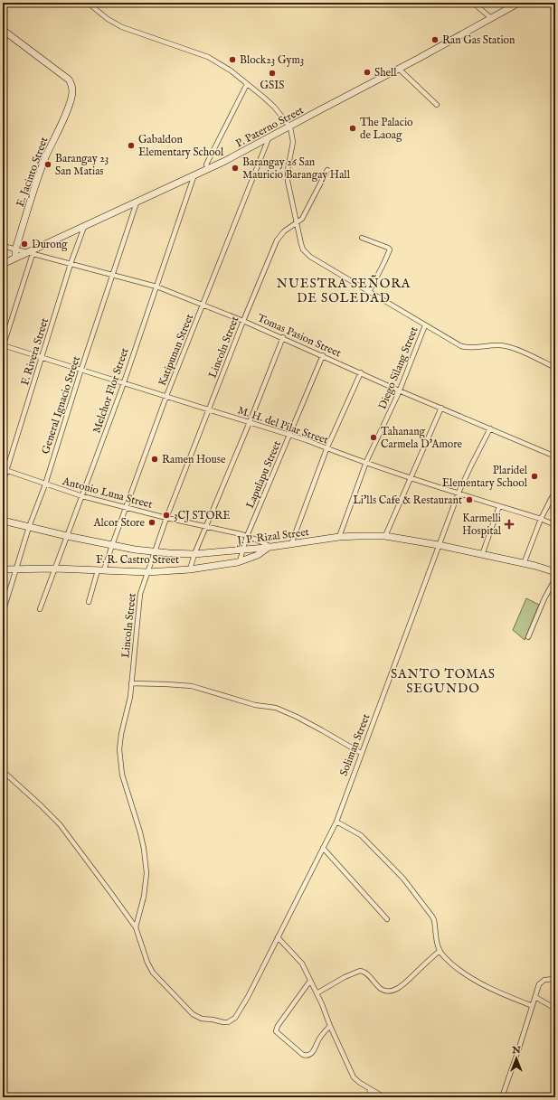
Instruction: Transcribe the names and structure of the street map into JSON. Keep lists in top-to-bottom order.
{
  "streets": {
    "main road": [
      "P. Paterno Street",
      "E. Jacinto Street",
      "J. P. Rizal Street",
      "F. R. Castro Street"
    ],
    "street": [
      "Tomas Pasion Street",
      "Lincoln Street",
      "Katipunan Street",
      "F. Rivera Street",
      "Diego Silang Street",
      "Melchor Flor Street",
      "General Ignacio Street",
      "M. H. del Pilar Street",
      "Lapulapu Street",
      "Antonio Luna Street",
      "Soliman Street"
    ]
  },
  "crossings": [
    ["P. Paterno Street", "E. Jacinto Street"],
    ["P. Paterno Street", "Tomas Pasion Street"],
    ["P. Paterno Street", "Katipunan Street"],
    ["P. Paterno Street", "F. Rivera Street"],
    ["P. Paterno Street", "Melchor Flor Street"],
    ["P. Paterno Street", "General Ignacio Street"],
    ["E. Jacinto Street", "Tomas Pasion Street"],
    ["Tomas Pasion Street", "Lincoln Street"],
    ["Tomas Pasion Street", "Katipunan Street"],
    ["Tomas Pasion Street", "F. Rivera Street"],
    ["Tomas Pasion Street", "Diego Silang Street"],
    ["Tomas Pasion Street", "Melchor Flor Street"],
    ["Tomas Pasion Street", "General Ignacio Street"],
    ["Tomas Pasion Street", "Lapulapu Street"],
    ["Tomas Pasion Street", "Soliman Street"],
    ["Lincoln Street", "M. H. del Pilar Street"],
    ["Lincoln Street", "Antonio Luna Street"],
    ["Lincoln Street", "J. P. Rizal Street"],
    ["Lincoln Street", "F. R. Castro Street"],
    ["Lincoln Street", "Soliman Street"],
    ["Katipunan Street", "M. H. del Pilar Street"],
    ["Katipunan Street", "Antonio Luna Street"],
    ["Katipunan Street", "J. P. Rizal Street"],
    ["Katipunan Street", "F. R. Castro Street"],
    ["F. Rivera Street", "M. H. del Pilar Street"],
    ["F. Rivera Street", "Antonio Luna Street"],
    ["Diego Silang Street", "M. H. del Pilar Street"],
    ["Diego Silang Street", "J. P. Rizal Street"],
    ["Melchor Flor Street", "M. H. del Pilar Street"],
    ["Melchor Flor Street", "Antonio Luna Street"],
    ["Melchor Flor Street", "J. P. Rizal Street"],
    ["Melchor Flor Street", "F. R. Castro Street"],
    ["General Ignacio Street", "M. H. del Pilar Street"],
    ["General Ignacio Street", "Antonio Luna Street"],
    ["General Ignacio Street", "J. P. Rizal Street"],
    ["General Ignacio Street", "F. R. Castro Street"],
    ["M. H. del Pilar Street", "Lapulapu Street"],
    ["M. H. del Pilar Street", "Soliman Street"],
    ["Lapulapu Street", "Antonio Luna Street"],
    ["Lapulapu Street", "J. P. Rizal Street"],
    ["Lapulapu Street", "F. R. Castro Street"],
    ["Antonio Luna Street", "J. P. Rizal Street"],
    ["Antonio Luna Street", "F. R. Castro Street"],
    ["J. P. Rizal Street", "F. R. Castro Street"],
    ["J. P. Rizal Street", "Soliman Street"]
  ],
  "districts": ["NUESTRA SEÑORA DE SOLEDAD", "SANTO TOMAS SEGUNDO"],
  "places": {
    "other": [
      "Ran Gas Station",
      "Block23 Gym3",
      "Shell",
      "GSIS",
      "The Palacio de Laoag",
      "Gabaldon Elementary School",
      "Barangay 23 San Matias",
      "Barangay 26 San Mauricio Barangay Hall",
      "Durong",
      "Tahanang Carmela D'Amore",
      "Ramen House",
      "Plaridel Elementary School",
      "Li'lls Cafe & Restaurant",
      "3CJ STORE",
      "Alcor Store"
    ],
    "health": ["Karmelli Hospital"]
  },
  "north": "top"
}
